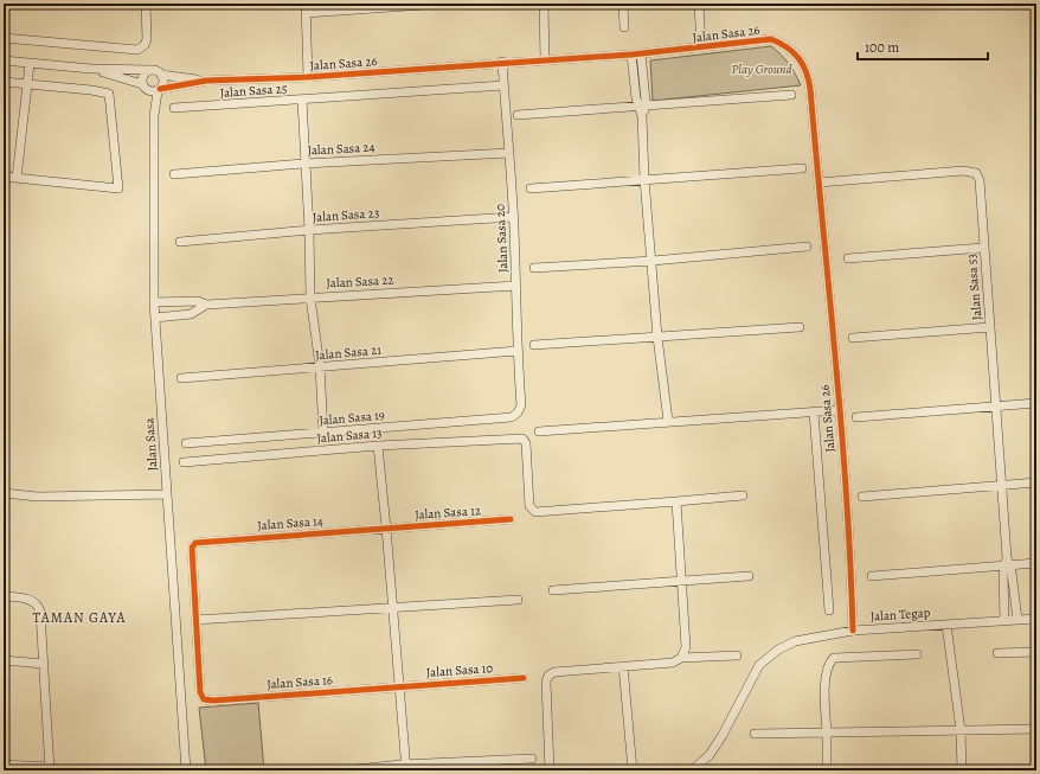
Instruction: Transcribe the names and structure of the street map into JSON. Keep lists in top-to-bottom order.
{
  "streets": {
    "street": [
      "Jalan Sasa 26",
      "Jalan Sasa 25",
      "Jalan Sasa 24",
      "Jalan Sasa 23",
      "Jalan Sasa 20",
      "Jalan Sasa 22",
      "Jalan Sasa 53",
      "Jalan Sasa 21",
      "Jalan Sasa 19",
      "Jalan Sasa 13",
      "Jalan Sasa",
      "Jalan Sasa 12",
      "Jalan Sasa 14",
      "Jalan Tegap",
      "Jalan Sasa 10",
      "Jalan Sasa 16"
    ]
  },
  "crossings": [
    ["Jalan Sasa 26", "Jalan Sasa 20"],
    ["Jalan Sasa 26", "Jalan Sasa 53"],
    ["Jalan Sasa 26", "Jalan Sasa"],
    ["Jalan Sasa 26", "Jalan Tegap"],
    ["Jalan Sasa 25", "Jalan Sasa 20"],
    ["Jalan Sasa 24", "Jalan Sasa 20"],
    ["Jalan Sasa 23", "Jalan Sasa 20"],
    ["Jalan Sasa 20", "Jalan Sasa 22"],
    ["Jalan Sasa 20", "Jalan Sasa 21"],
    ["Jalan Sasa 20", "Jalan Sasa 19"],
    ["Jalan Sasa 22", "Jalan Sasa"],
    ["Jalan Sasa 53", "Jalan Tegap"],
    ["Jalan Sasa 12", "Jalan Sasa 14"],
    ["Jalan Sasa 14", "Jalan Sasa 16"],
    ["Jalan Sasa 10", "Jalan Sasa 16"]
  ],
  "districts": ["TAMAN GAYA"],
  "parks": ["Play Ground"],
  "scale_bar": "100 m"
}
